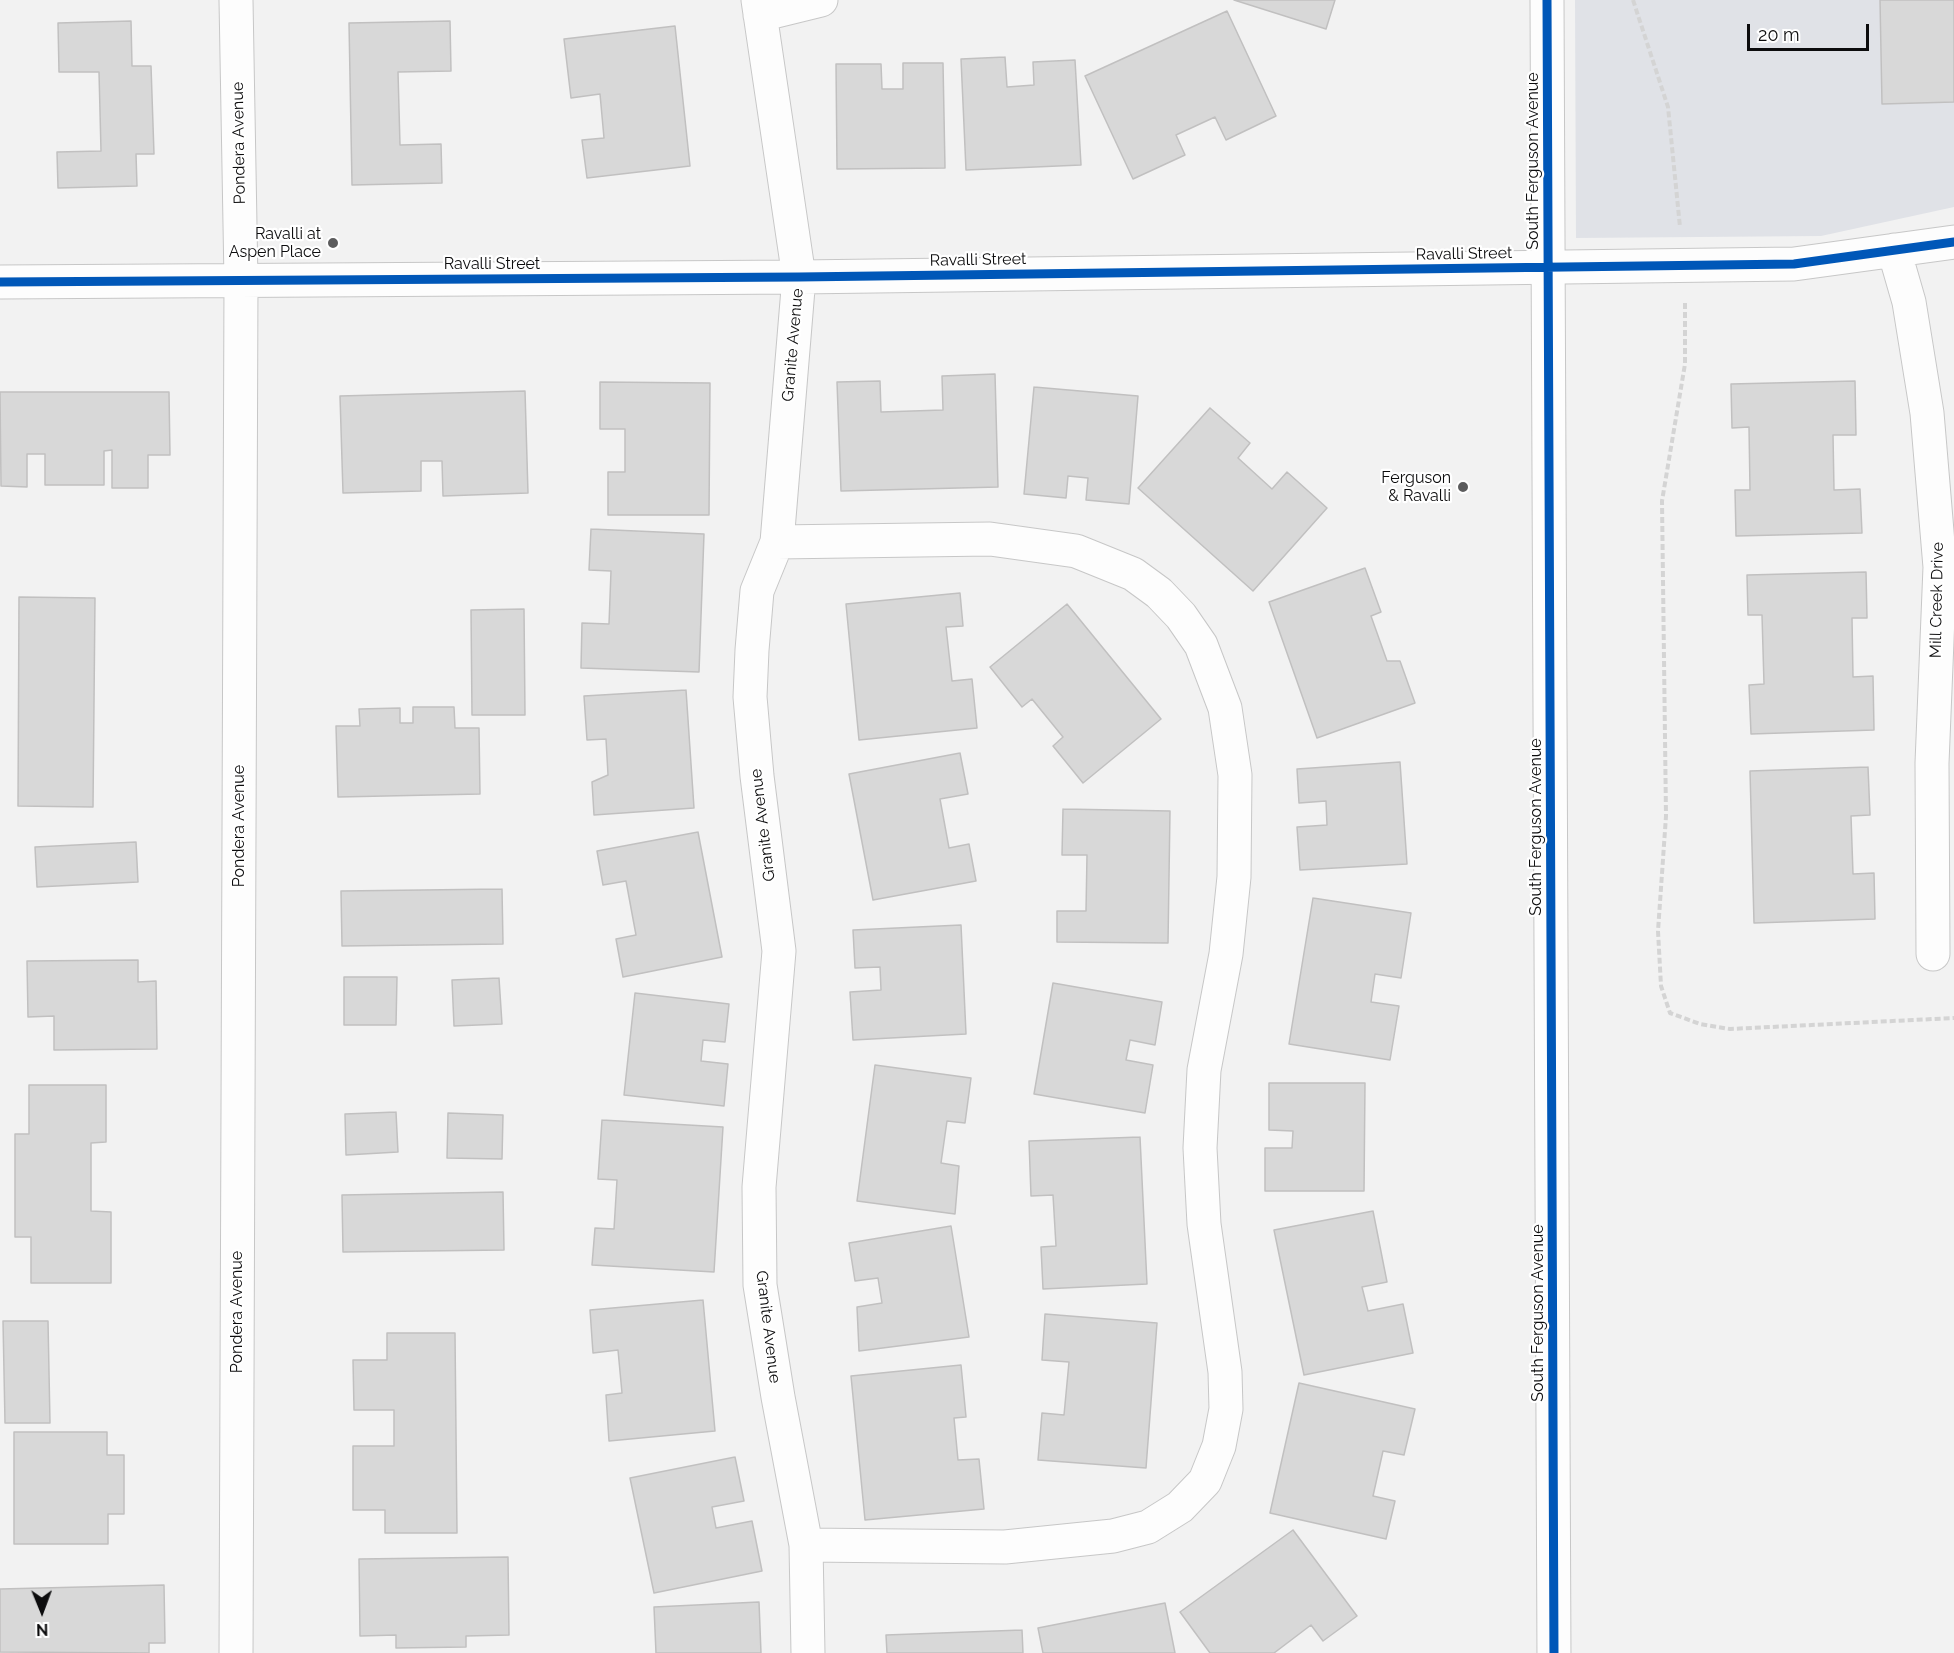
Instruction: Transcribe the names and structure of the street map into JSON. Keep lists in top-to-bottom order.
{
  "streets": {
    "street": [
      "Pondera Avenue",
      "South Ferguson Avenue",
      "Ravalli Street",
      "Granite Avenue",
      "Mill Creek Drive"
    ]
  },
  "crossings": [
    ["Pondera Avenue", "Ravalli Street"],
    ["South Ferguson Avenue", "Ravalli Street"],
    ["Ravalli Street", "Granite Avenue"],
    ["Ravalli Street", "Mill Creek Drive"]
  ],
  "places": ["Ravalli at Aspen Place", "Ferguson & Ravalli"],
  "scale_bar": "20 m",
  "north": "bottom"
}
